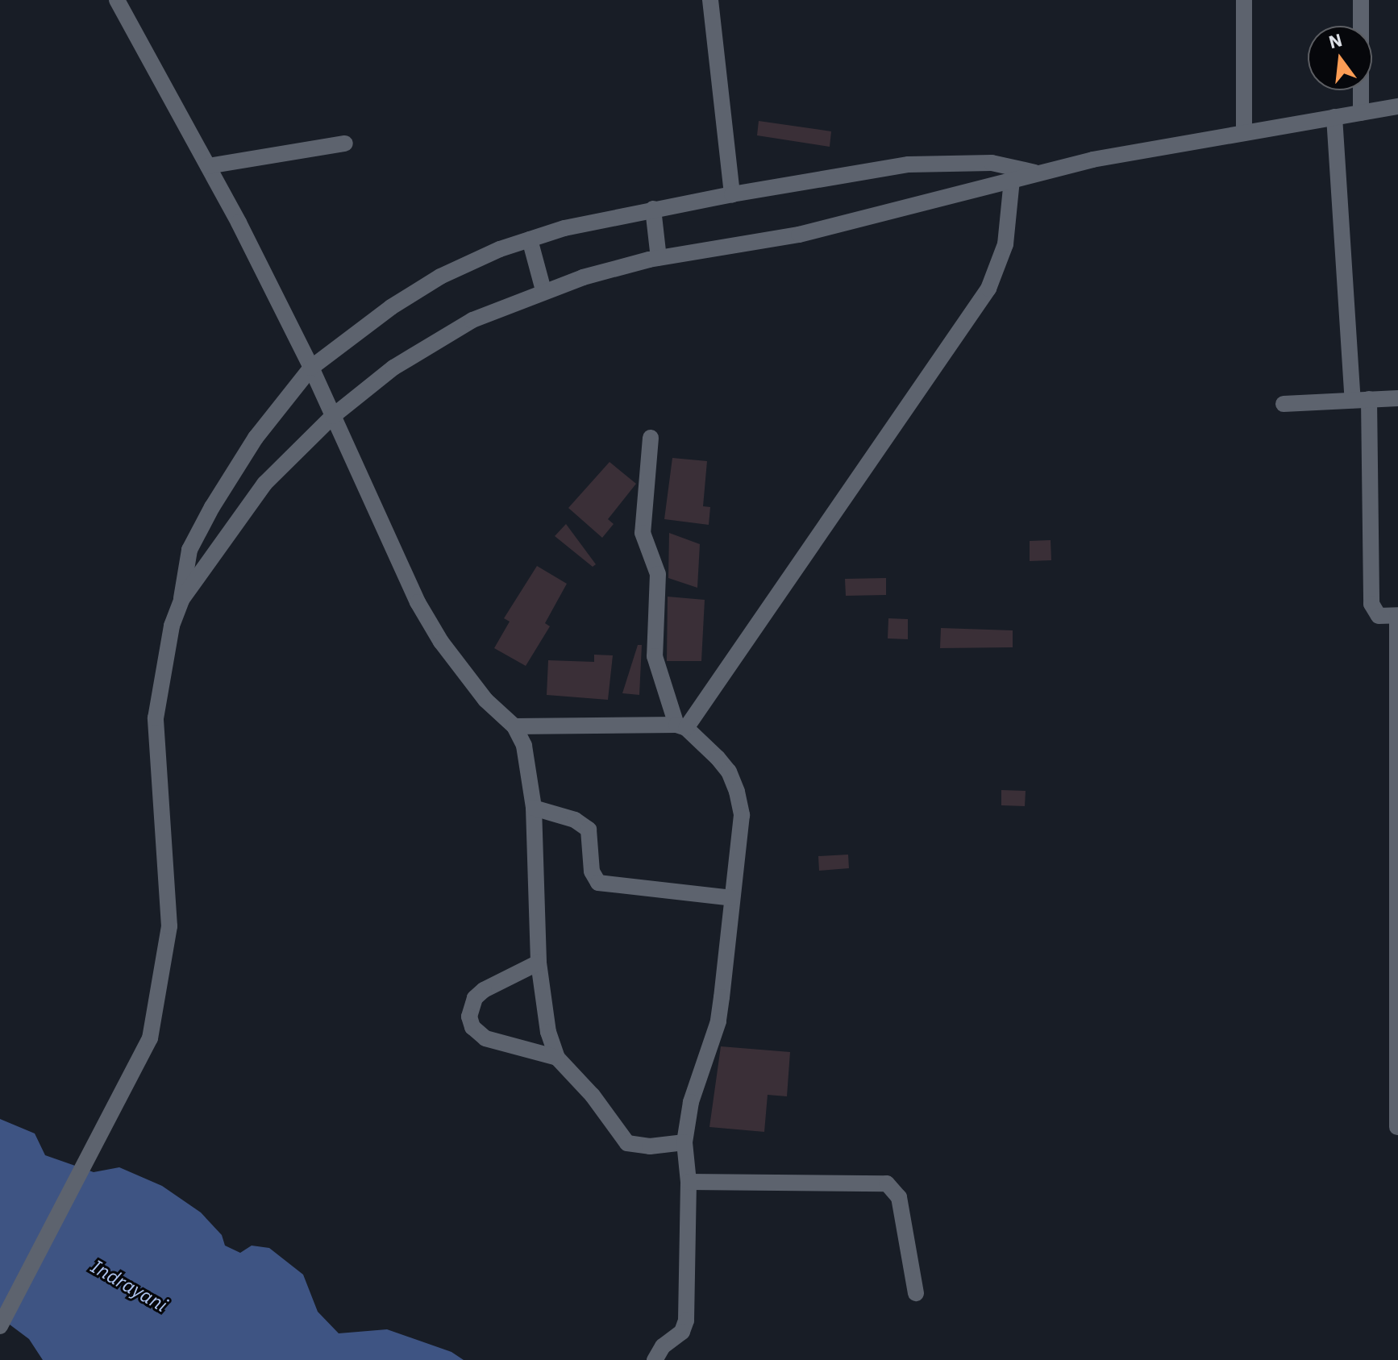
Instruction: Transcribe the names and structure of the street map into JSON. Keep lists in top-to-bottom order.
{
  "water": ["Indrayani"],
  "north": "top"
}
